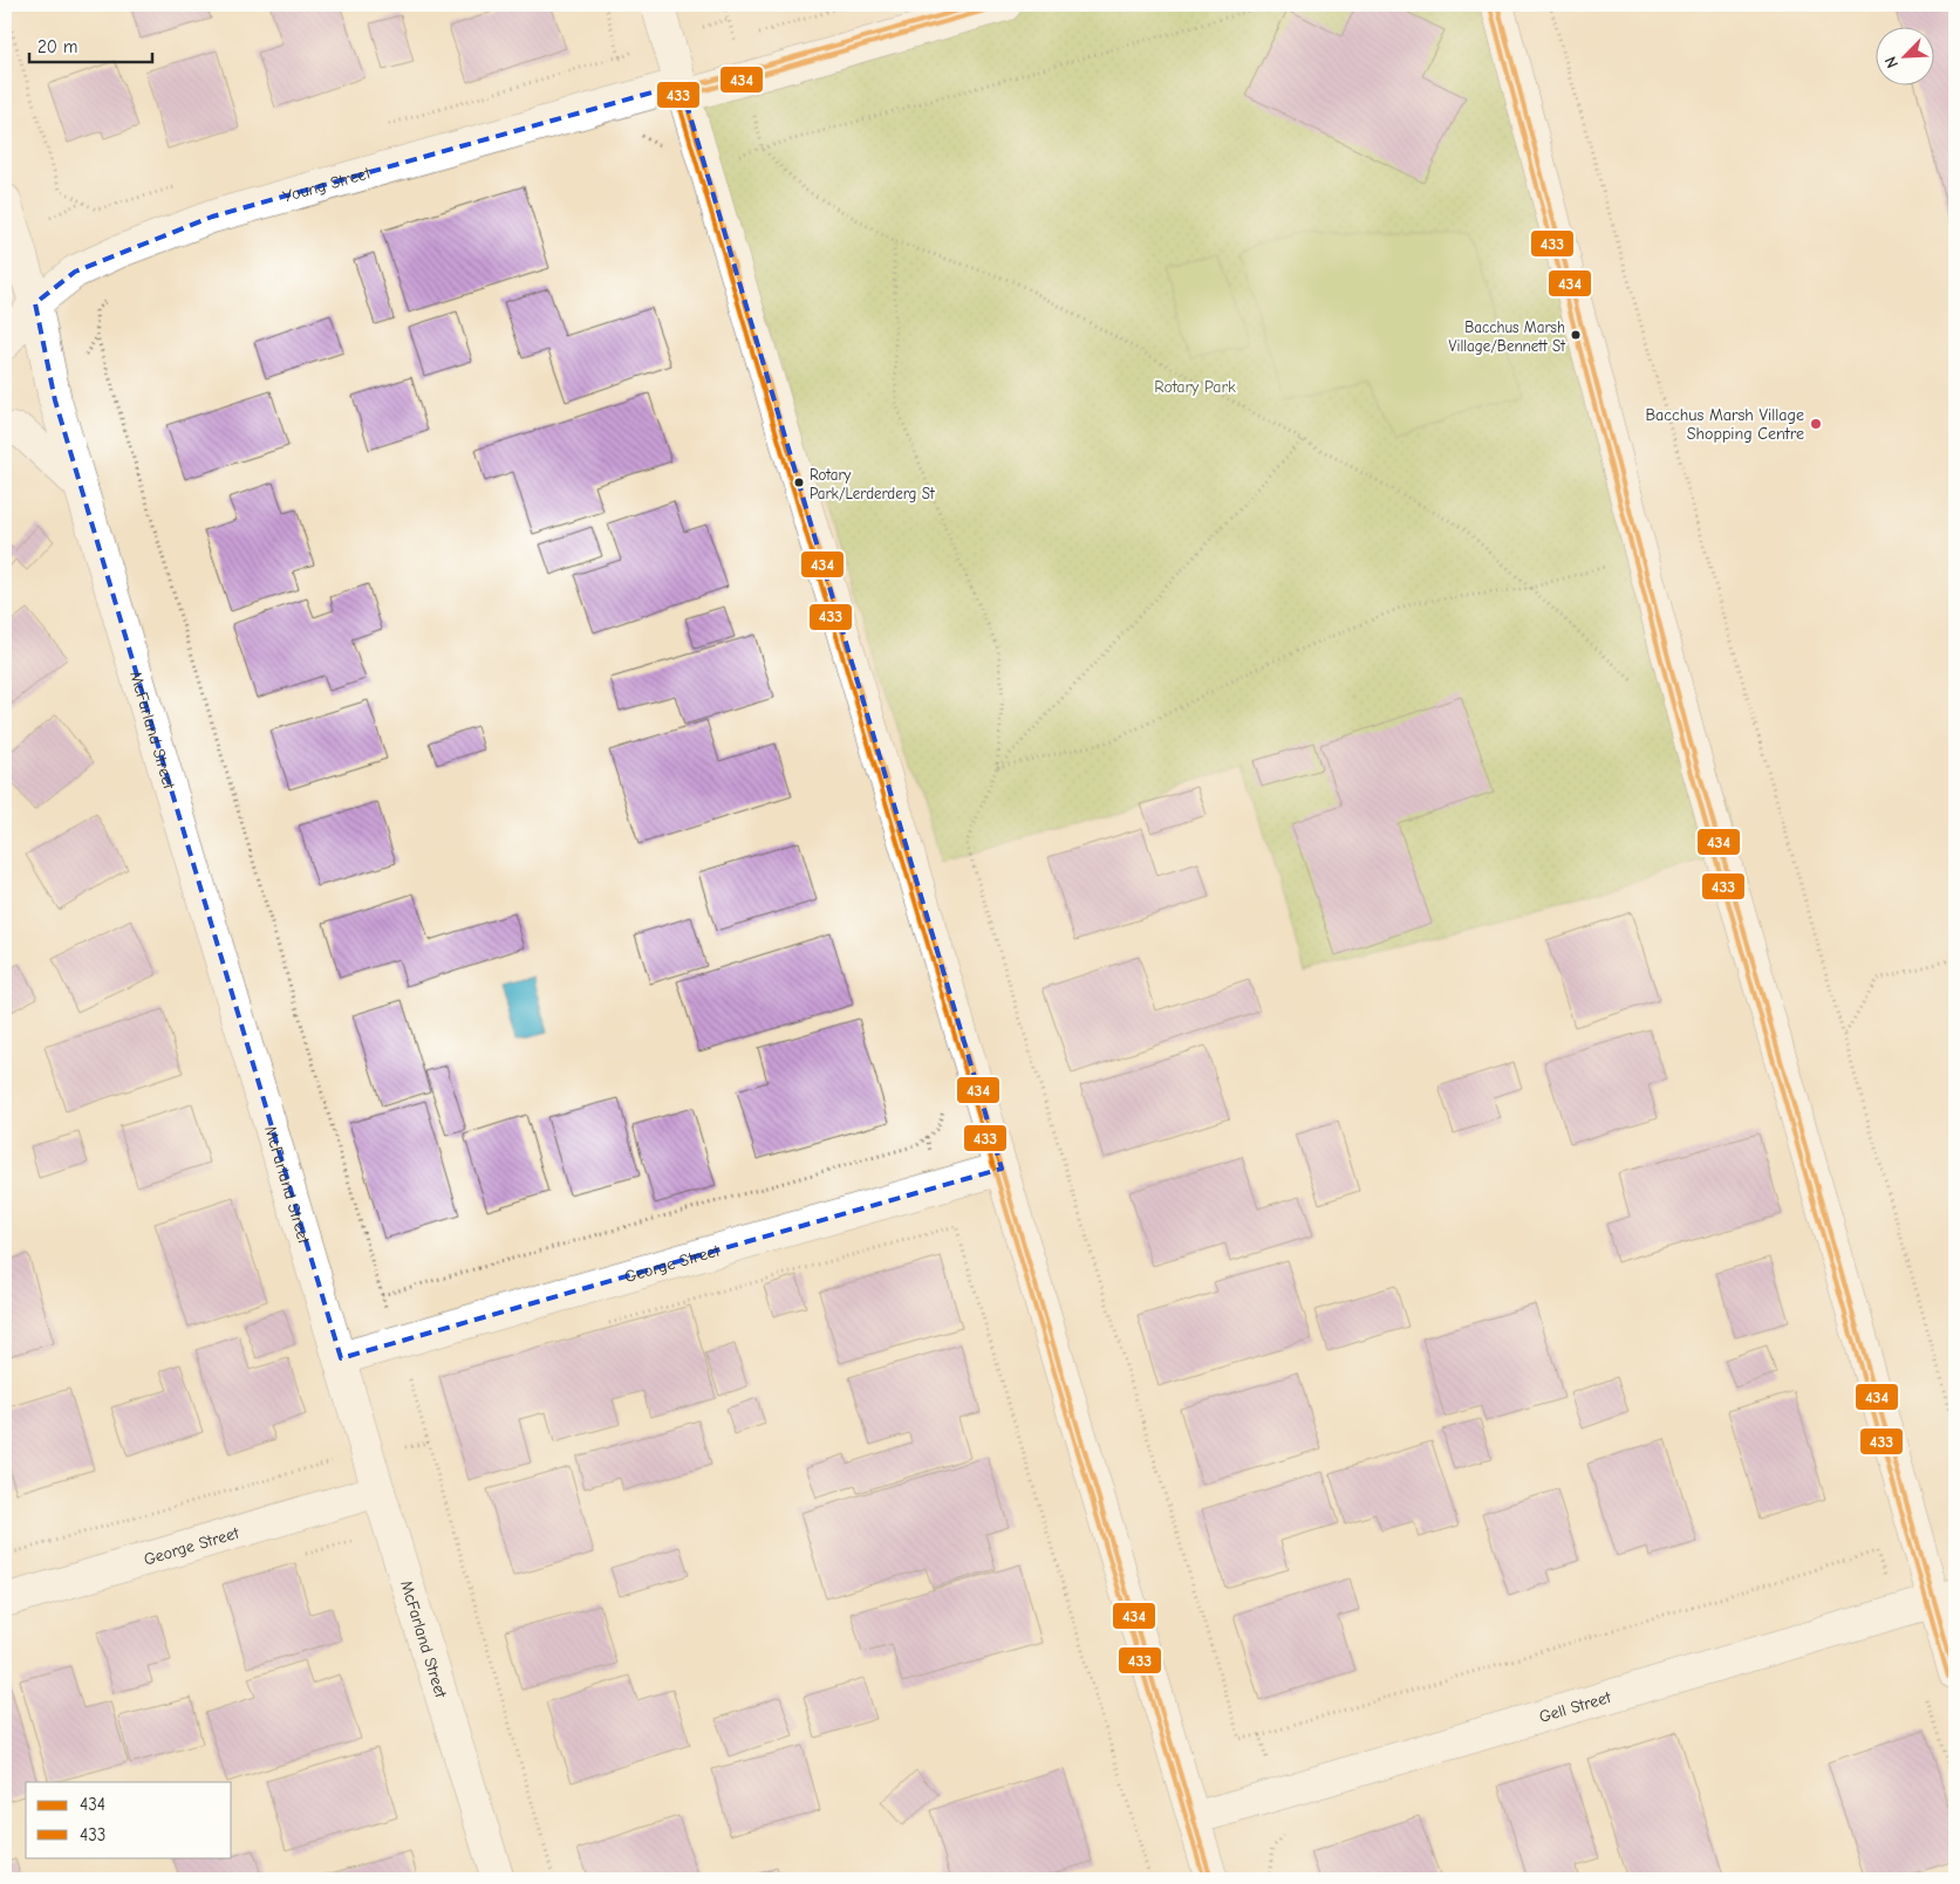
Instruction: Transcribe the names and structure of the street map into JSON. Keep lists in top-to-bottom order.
{
  "streets": {
    "street": [
      "Young Street",
      "McFarland Street",
      "George Street",
      "Gell Street"
    ]
  },
  "crossings": [
    ["Young Street", "McFarland Street"],
    ["McFarland Street", "George Street"]
  ],
  "parks": ["Rotary Park"],
  "places": ["Bacchus Marsh Village/Bennett St", "Bacchus Marsh Village Shopping Centre", "Rotary Park/Lerderderg St"],
  "lines": ["transit line 434", "transit line 433"],
  "legend": ["434", "433"],
  "scale_bar": "20 m",
  "north": "bottom left"
}
